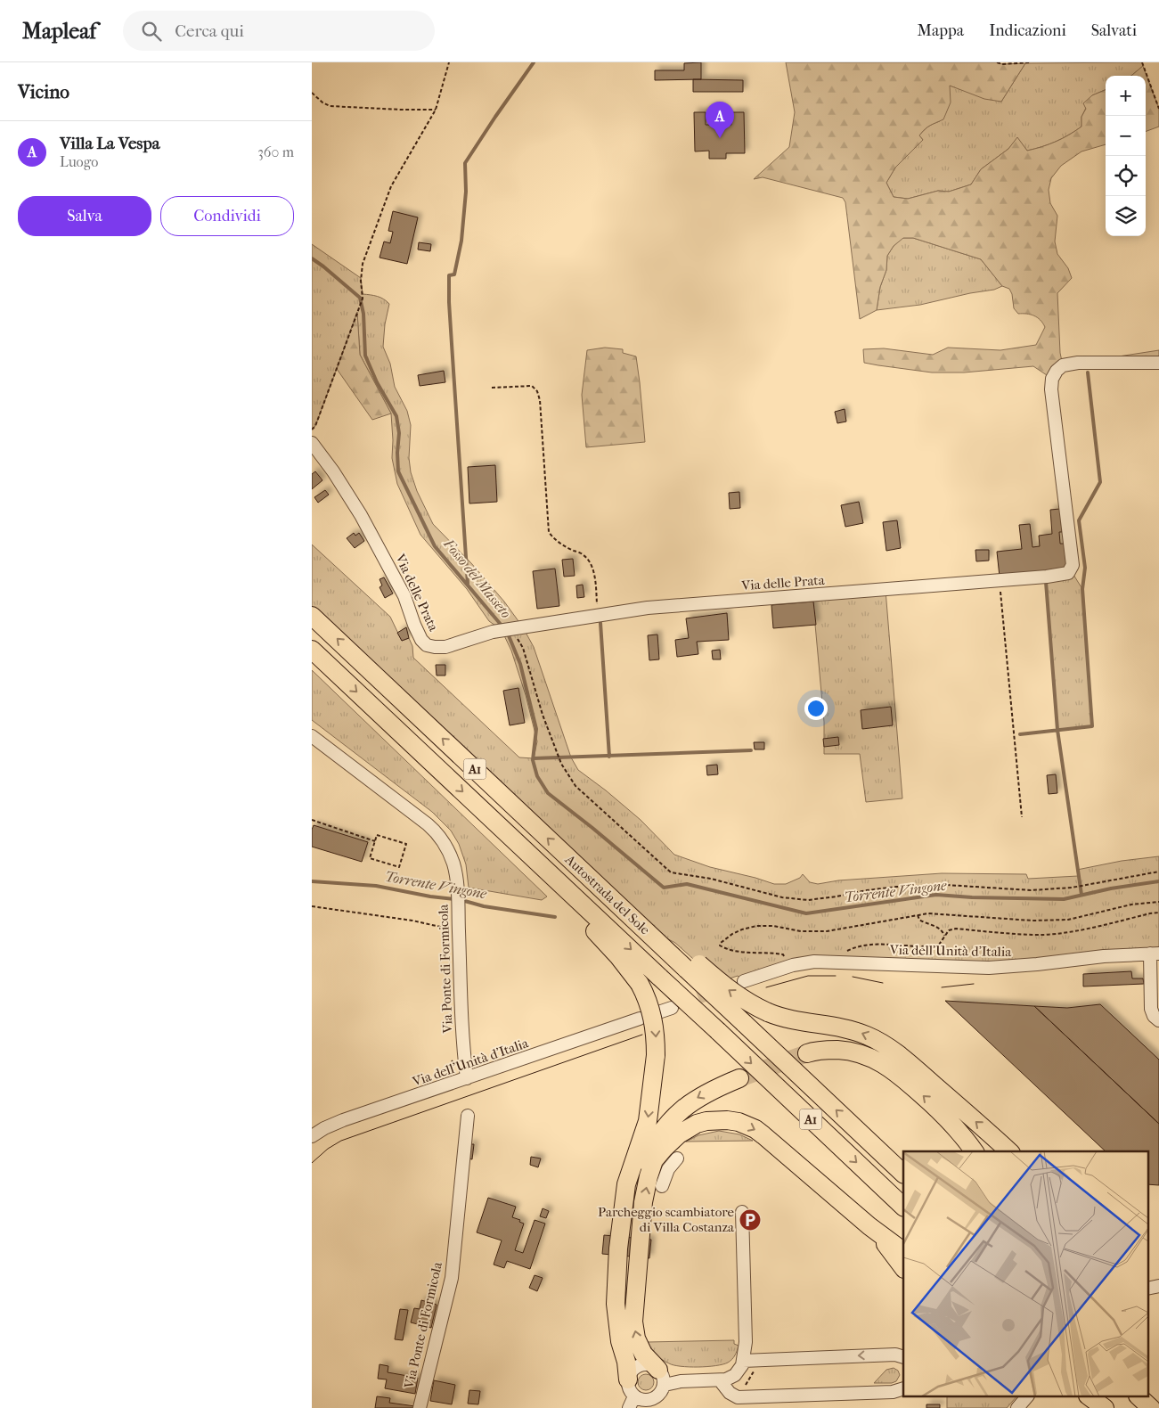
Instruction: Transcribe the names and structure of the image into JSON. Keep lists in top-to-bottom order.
{
  "streets": {
    "highway": ["A1", "Autostrada del Sole"],
    "street": ["Via delle Prata", "Via dell'Unità d'Italia", "Via Ponte di Formicola"]
  },
  "crossings": [
    ["A1", "Autostrada del Sole"],
    ["Via dell'Unità d'Italia", "Via Ponte di Formicola"]
  ],
  "water": ["Fosso del Masseto", "Torrente Vingone"],
  "places": {
    "parking": ["Parcheggio scambiatore di Villa Costanza"]
  },
  "page": {
    "header": "Mapleaf",
    "search": "Cerca qui",
    "nav": ["Mappa", "Indicazioni", "Salvati"],
    "heading": "Vicino",
    "map_buttons": ["+", "−"],
    "pins": "A",
    "list": [
      {
        "mark": "A",
        "name": "Villa La Vespa",
        "note": "Luogo",
        "value": "360 m"
      }
    ],
    "buttons": ["Salva", "Condividi"]
  }
}
